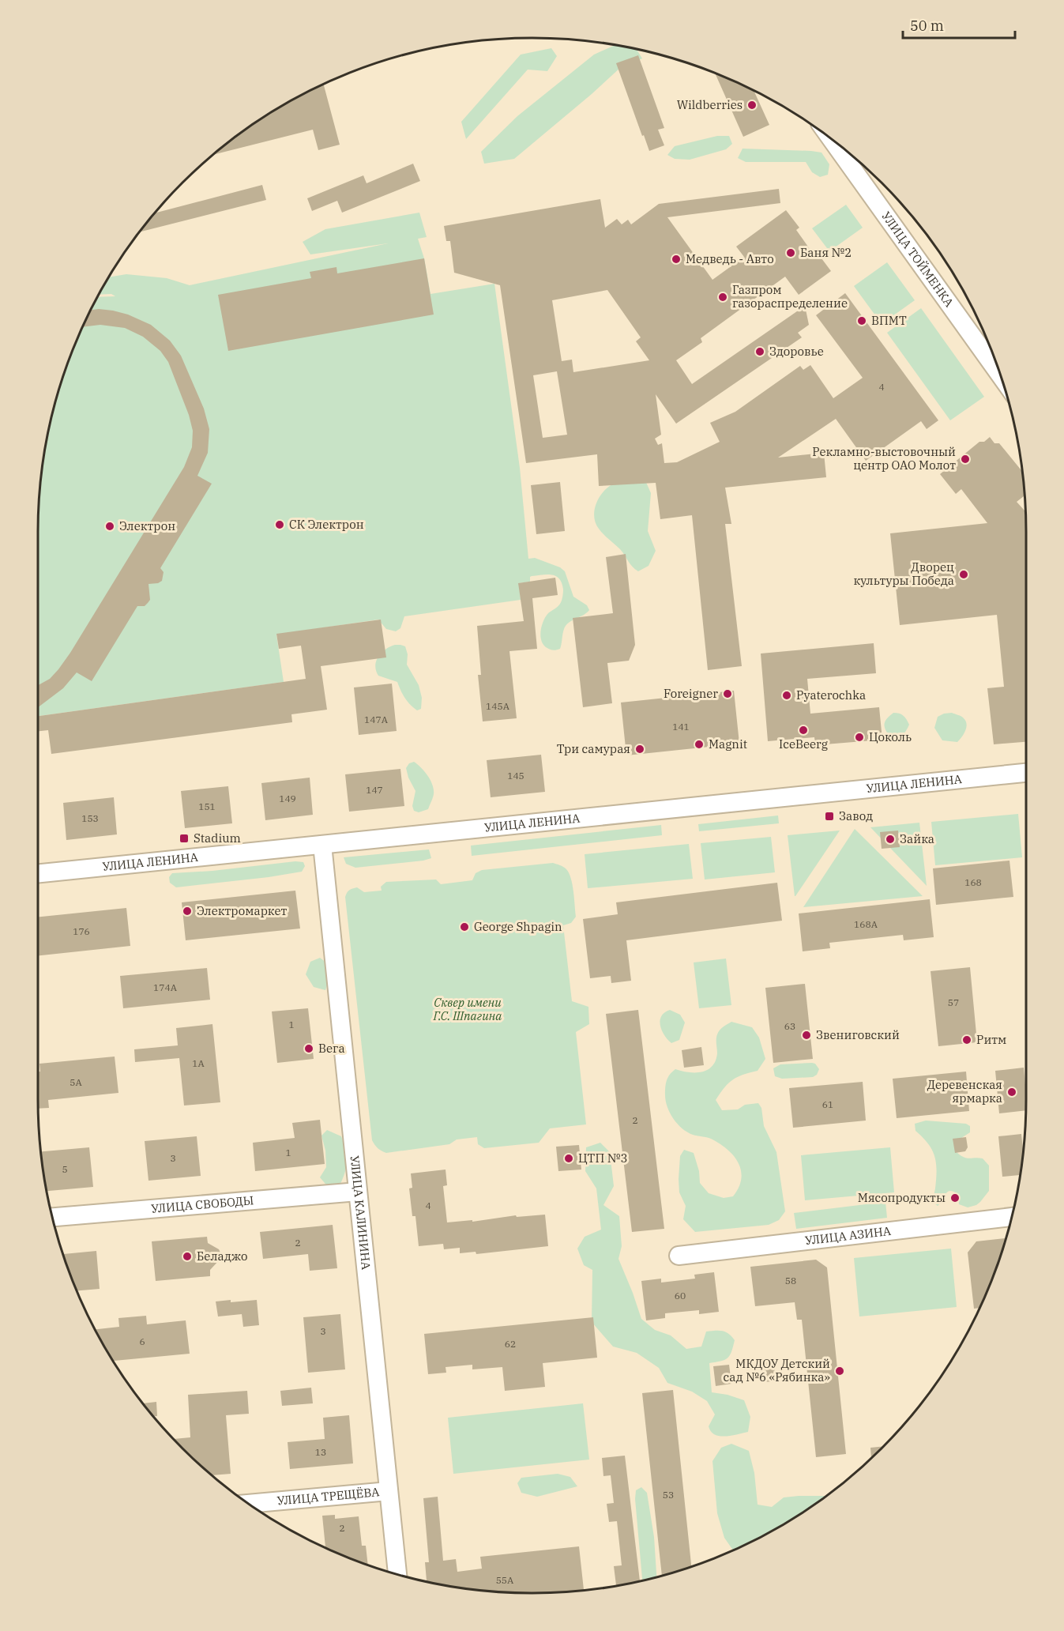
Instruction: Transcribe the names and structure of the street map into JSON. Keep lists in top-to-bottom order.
{
  "streets": {
    "street": [
      "УЛИЦА ТОЙМЕНКА",
      "УЛИЦА ЛЕНИНА",
      "УЛИЦА СВОБОДЫ",
      "УЛИЦА КАЛИНИНА",
      "УЛИЦА АЗИНА",
      "УЛИЦА ТРЕЩЁВА"
    ]
  },
  "crossings": [
    ["УЛИЦА ЛЕНИНА", "УЛИЦА КАЛИНИНА"],
    ["УЛИЦА СВОБОДЫ", "УЛИЦА КАЛИНИНА"],
    ["УЛИЦА КАЛИНИНА", "УЛИЦА ТРЕЩЁВА"]
  ],
  "parks": ["Сквер имени Г.С. Шпагина"],
  "places": {
    "other": [
      "Wildberries",
      "Баня №2",
      "Медведь - Авто",
      "Газпром газораспределение",
      "ВПМТ",
      "Здоровье",
      "Рекламно-выстовочный центр ОАО Молот",
      "СК Электрон",
      "Электрон",
      "Дворец культуры Победа",
      "Foreigner",
      "Pyaterochka",
      "IceBeerg",
      "Цоколь",
      "Magnit",
      "Три самурая",
      "Зайка",
      "Электромаркет",
      "George Shpagin",
      "Звениговский",
      "Ритм",
      "Вега",
      "Деревенская ярмарка",
      "ЦТП №3",
      "Мясопродукты",
      "Беладжо",
      "МКДОУ Детский сад №6 «Рябинка»"
    ],
    "transit": ["Завод", "Stadium"]
  },
  "house_numbers": [
    "4",
    "145А",
    "147А",
    "141",
    "145",
    "147",
    "149",
    "151",
    "153",
    "168",
    "168А",
    "176",
    "174А",
    "57",
    "1",
    "63",
    "1А",
    "5А",
    "61",
    "2",
    "1",
    "3",
    "5",
    "4",
    "2",
    "58",
    "60",
    "3",
    "6",
    "62",
    "13",
    "53",
    "2",
    "55А"
  ],
  "scale_bar": "50 m"
}
